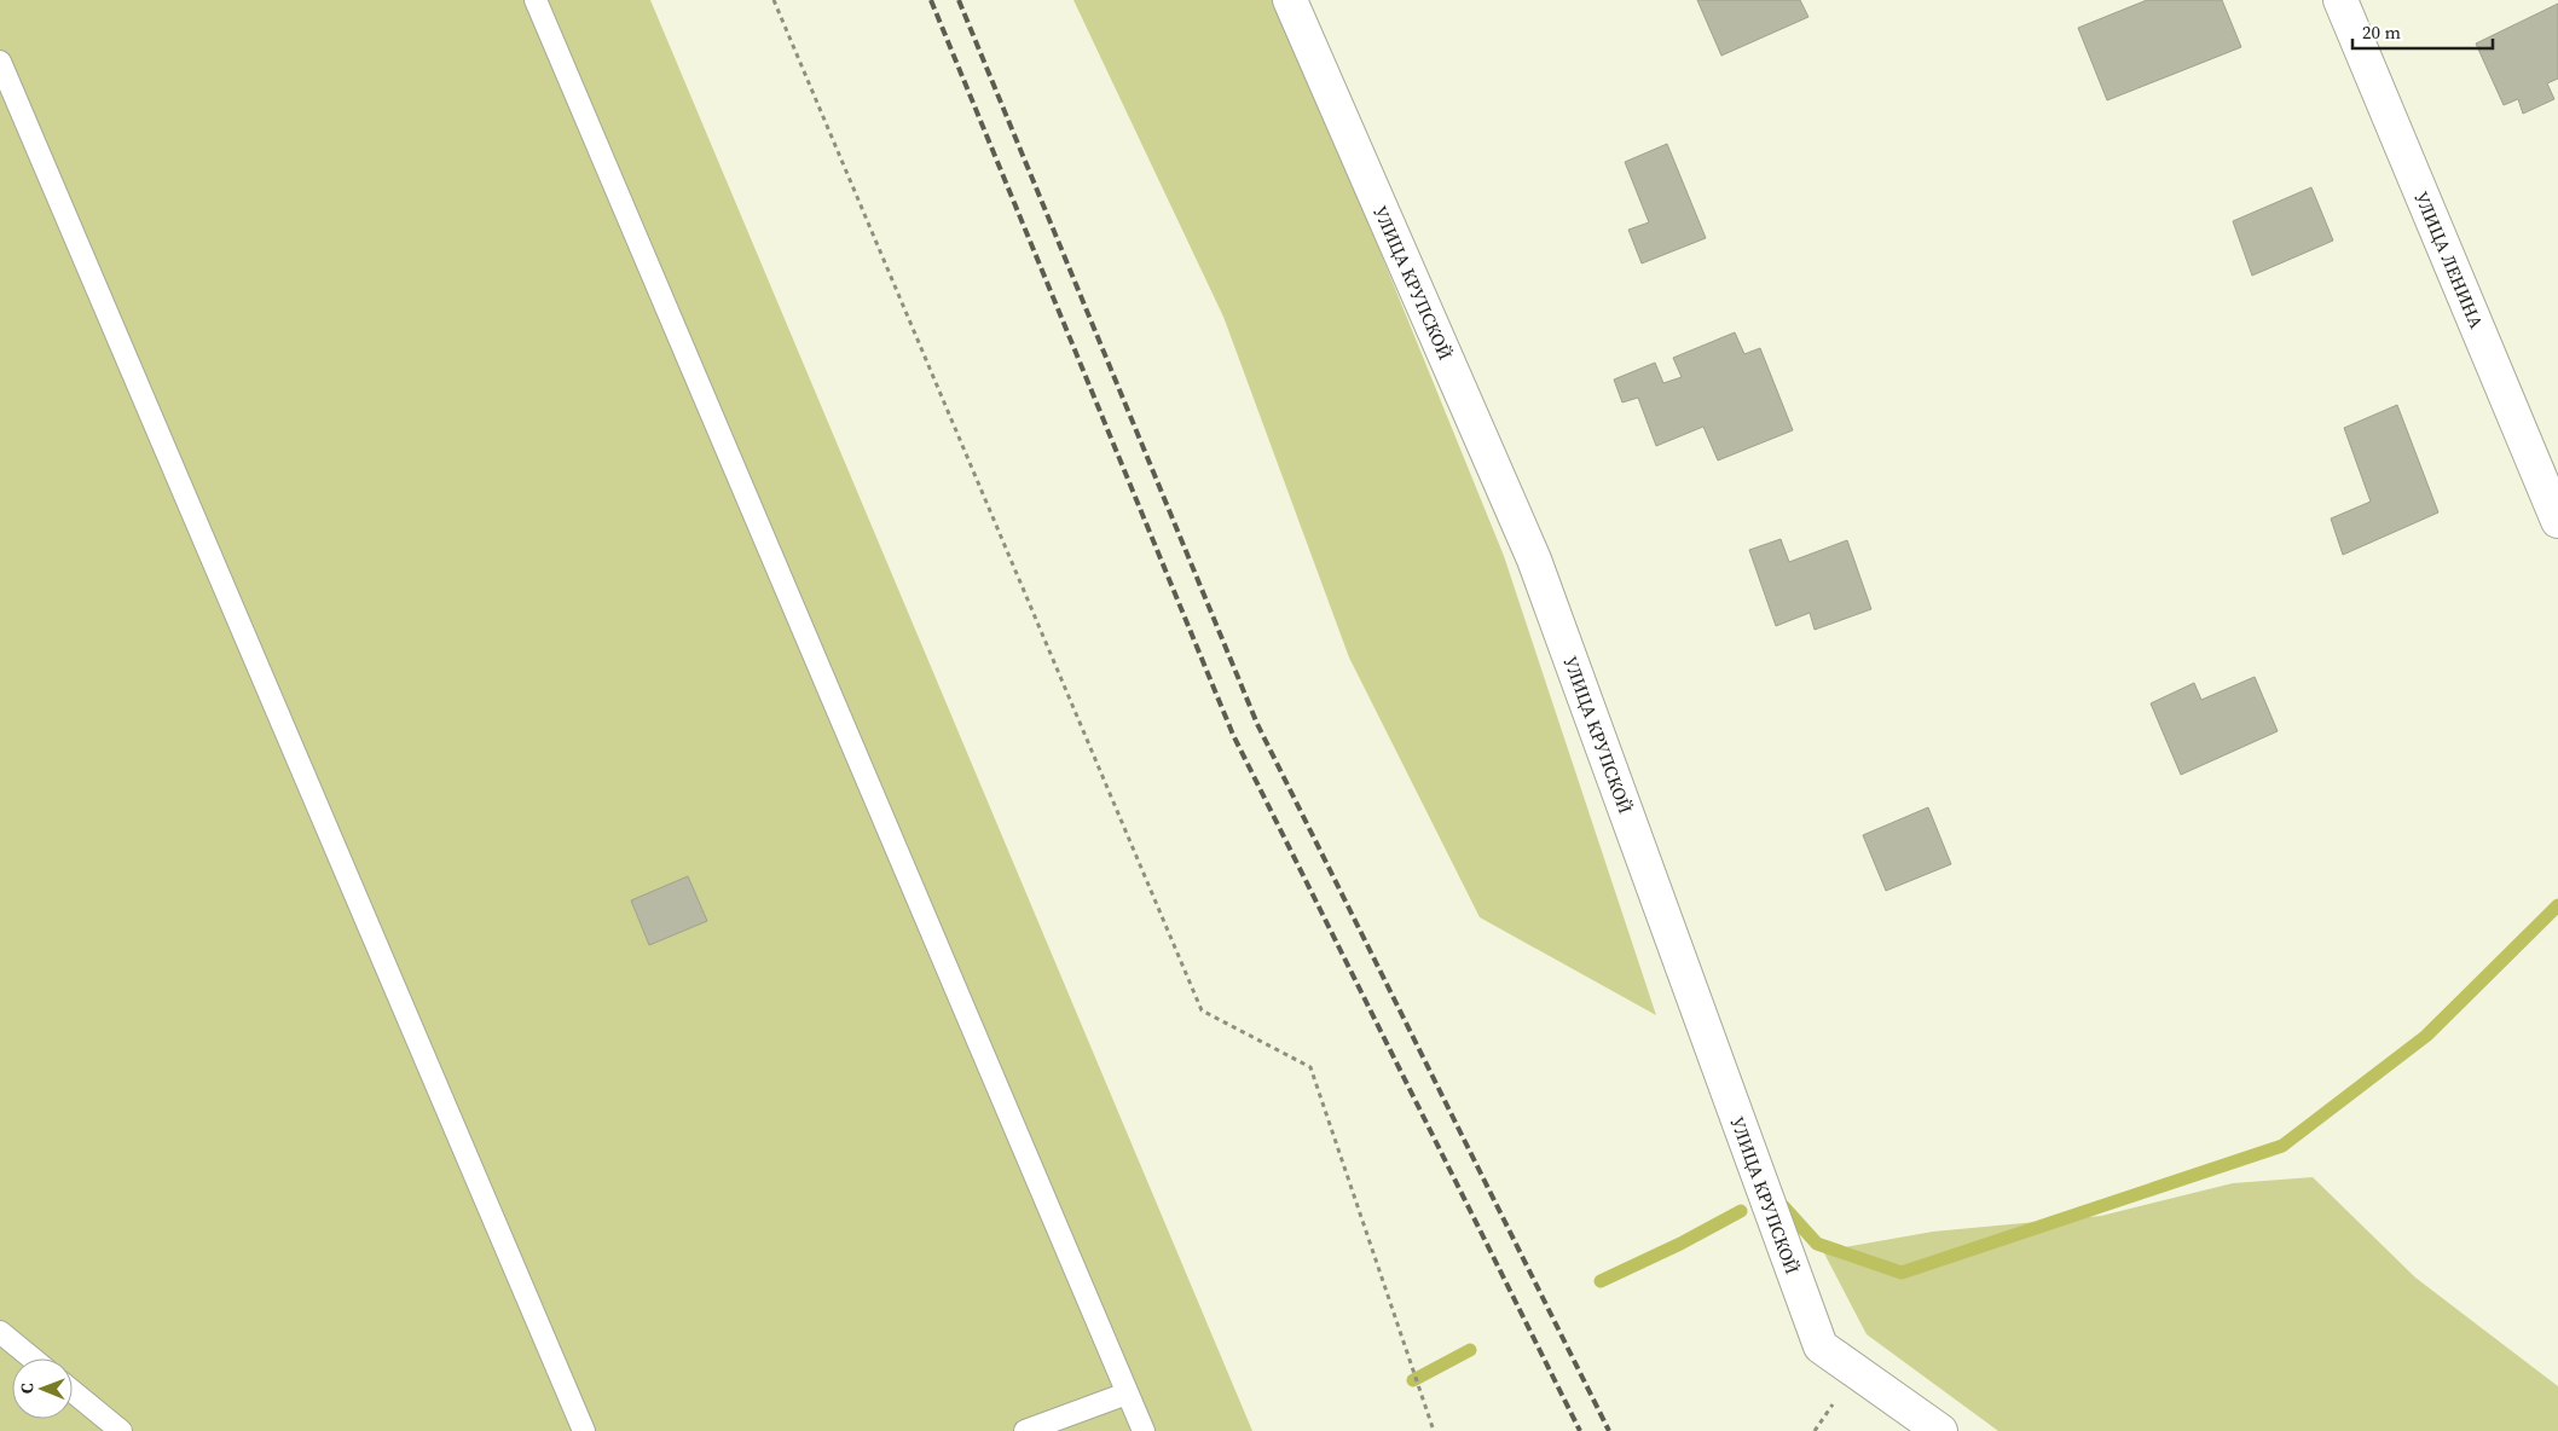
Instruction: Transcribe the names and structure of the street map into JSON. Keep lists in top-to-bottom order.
{
  "streets": {
    "street": ["УЛИЦА ЛЕНИНА", "УЛИЦА КРУПСКОЙ"]
  },
  "scale_bar": "20 m",
  "north": "left"
}
